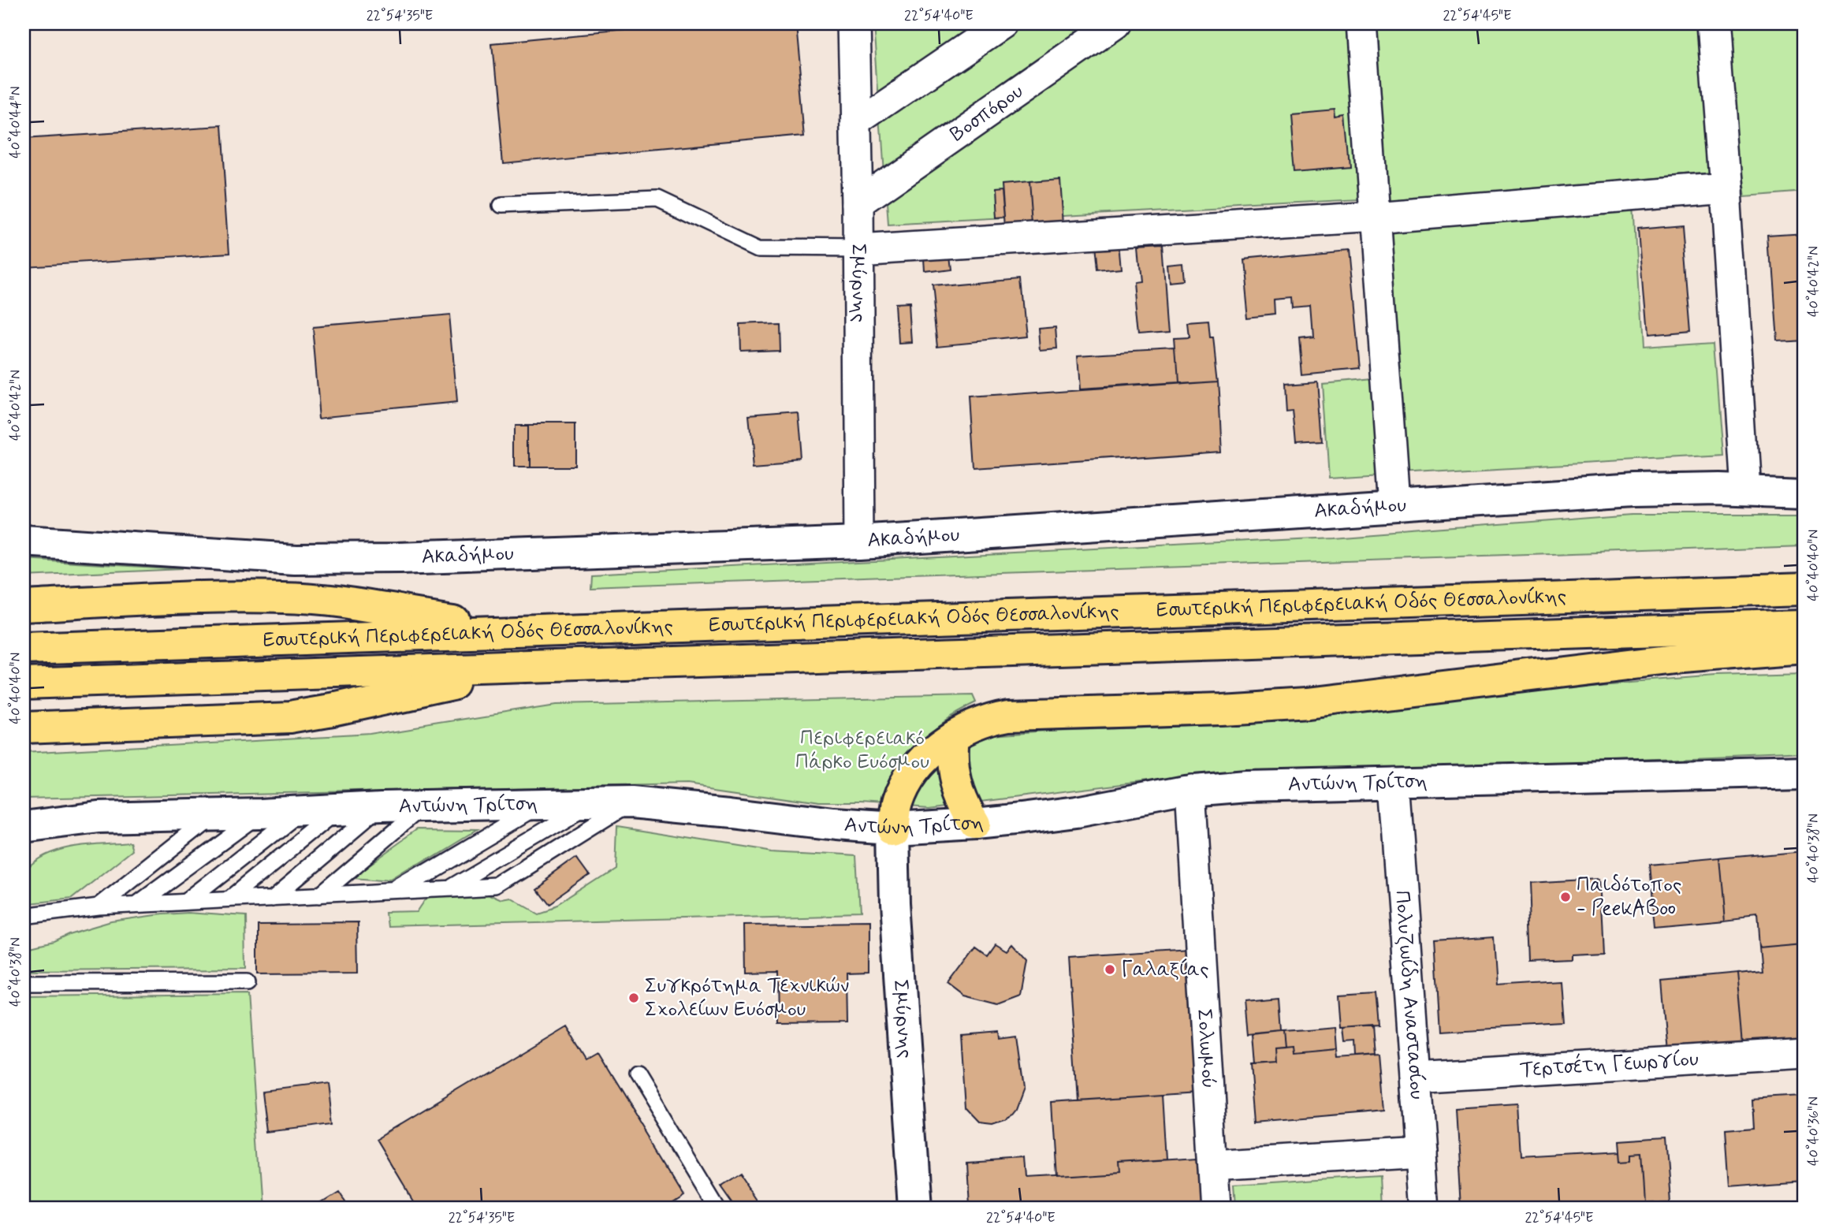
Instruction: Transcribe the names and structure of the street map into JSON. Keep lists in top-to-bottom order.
{
  "streets": {
    "highway": ["Εσωτερική Περιφερειακή Οδός Θεσσαλονίκης"],
    "street": [
      "Βοσπόρου",
      "Σμύρνης",
      "Ακαδήμου",
      "Αντώνη Τρίτση",
      "Πολυζωίδη Αναστασίου",
      "Σολωμού",
      "Τερτσέτη Γεωργίου"
    ]
  },
  "crossings": [
    ["Βοσπόρου", "Σμύρνης"],
    ["Σμύρνης", "Ακαδήμου"],
    ["Σμύρνης", "Αντώνη Τρίτση"],
    ["Αντώνη Τρίτση", "Πολυζωίδη Αναστασίου"],
    ["Αντώνη Τρίτση", "Σολωμού"],
    ["Πολυζωίδη Αναστασίου", "Τερτσέτη Γεωργίου"]
  ],
  "parks": ["Περιφερειακό Πάρκο Ευόσμου"],
  "places": ["Παιδότοπος - PeekABoo", "Γαλαξίας", "Συγκρότημα Τεχνικών Σχολείων Ευόσμου"],
  "coordinates": [
    "22°54'35\"E",
    "22°54'40\"E",
    "22°54'45\"E",
    "40°40'44\"N",
    "40°40'42\"N",
    "40°40'40\"N",
    "40°40'38\"N",
    "40°40'36\"N"
  ]
}
